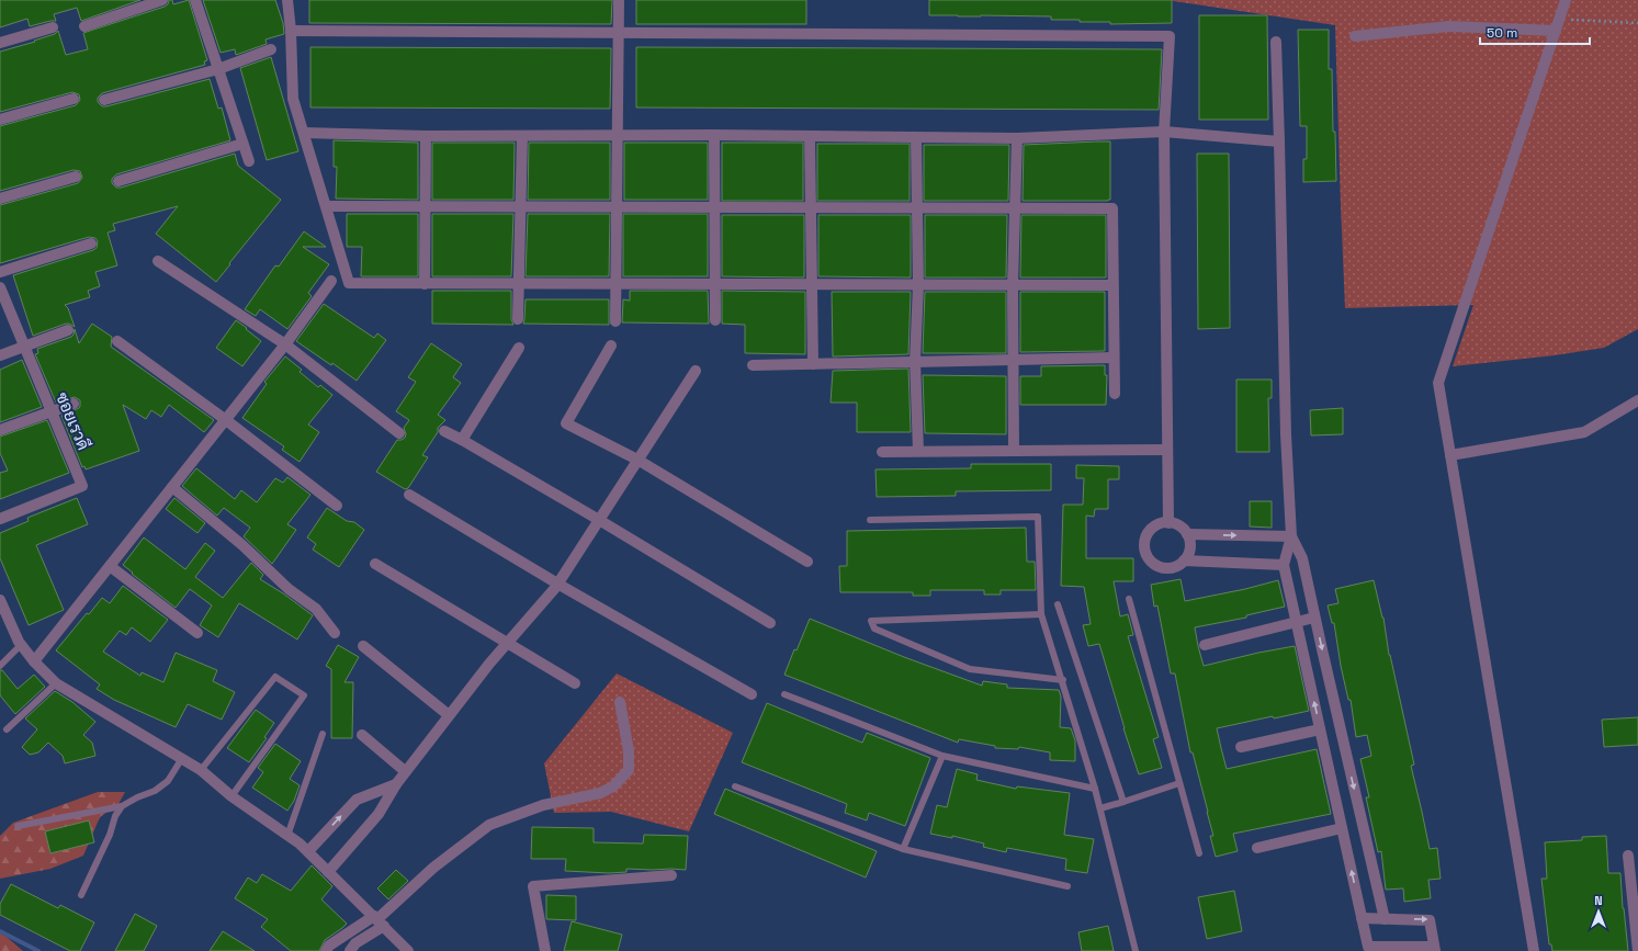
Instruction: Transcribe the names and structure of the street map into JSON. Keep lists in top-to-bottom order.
{
  "streets": {
    "street": ["ซอยเรวดี"]
  },
  "scale_bar": "50 m",
  "north": "top"
}
